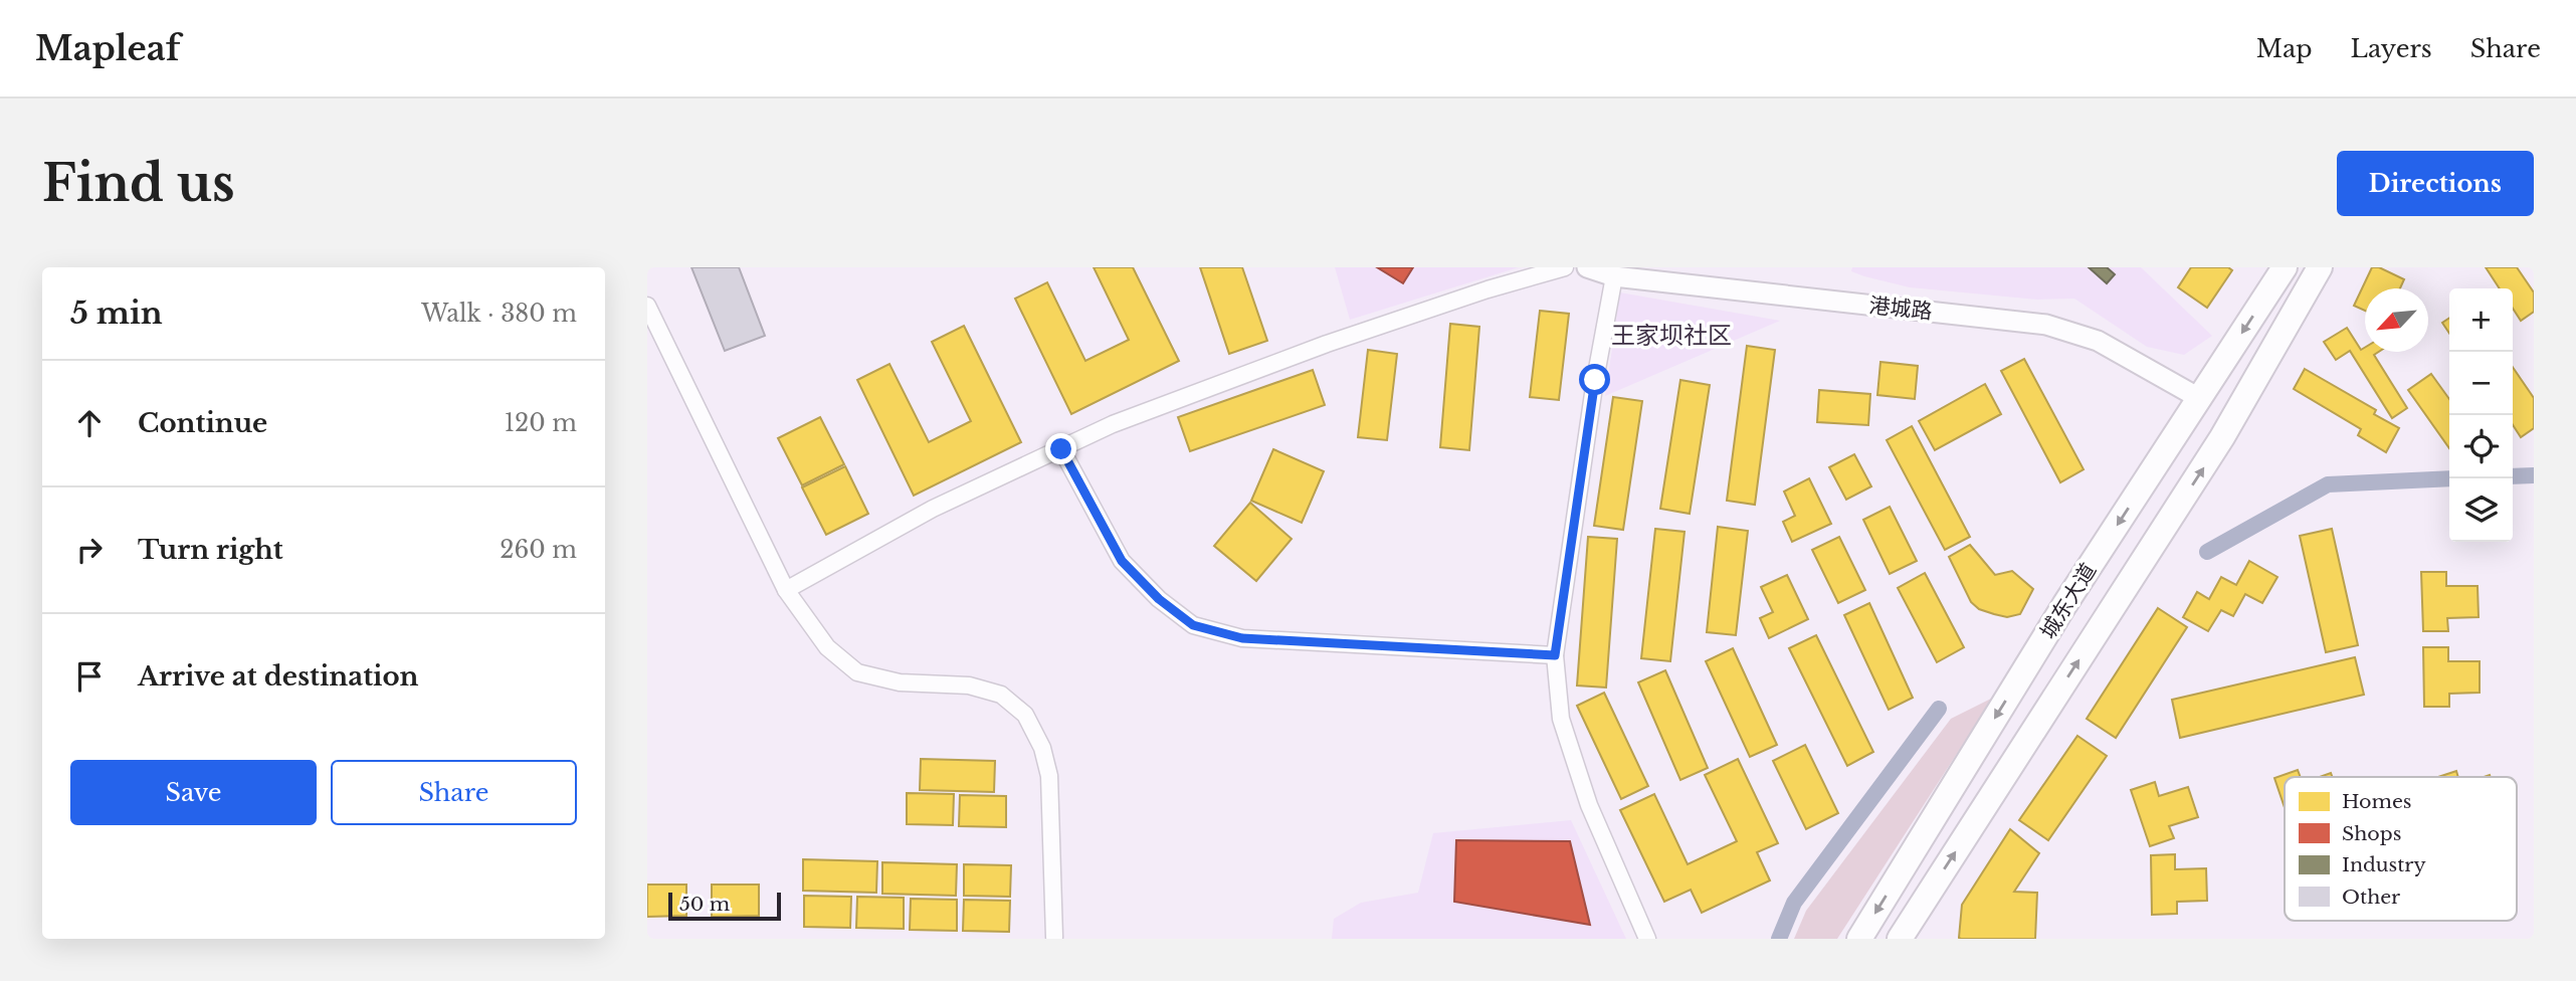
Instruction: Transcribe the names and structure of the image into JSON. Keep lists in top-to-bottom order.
{
  "streets": {
    "main road": ["城东大道"],
    "street": ["港城路"]
  },
  "crossings": [
    ["港城路", "城东大道"]
  ],
  "districts": ["王家坝社区"],
  "legend": [
    "Homes",
    "Shops",
    "Industry",
    "Other"
  ],
  "scale_bar": "50 m",
  "north": "bottom left",
  "page": {
    "header": "Mapleaf",
    "nav": ["Map", "Layers", "Share"],
    "buttons": [
      "Directions",
      ["Save", "Share"]
    ],
    "title": "Find us",
    "heading": ["5 min", "Walk · 380 m"],
    "map_buttons": ["+", "−"],
    "list": [
      ["Continue", "120 m"],
      ["Turn right", "260 m"],
      "Arrive at destination"
    ],
    "scale": "50 m"
  }
}
